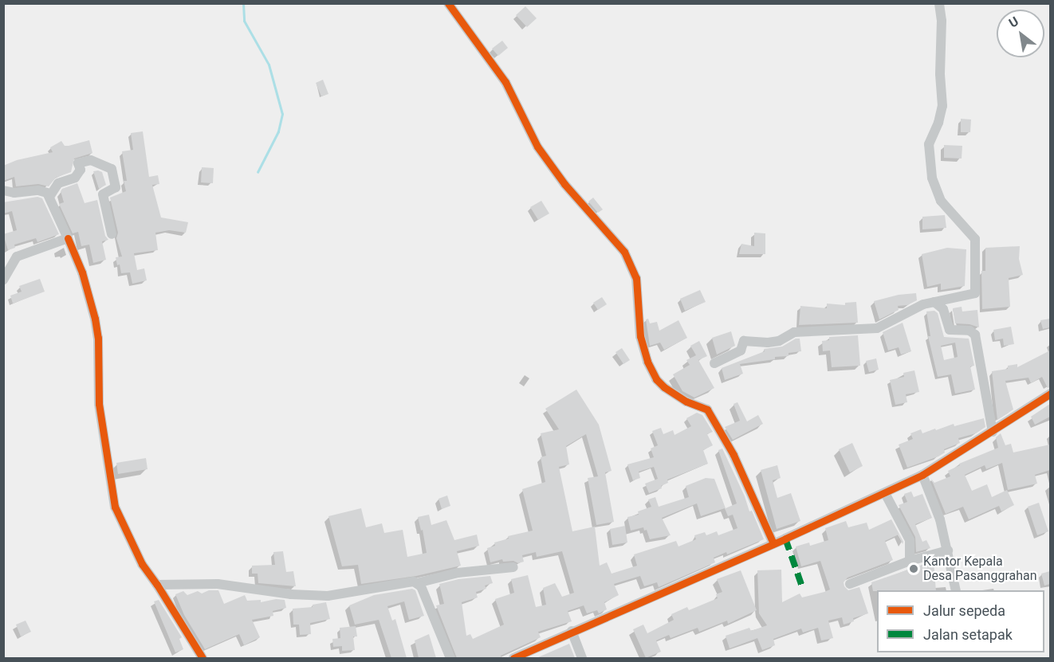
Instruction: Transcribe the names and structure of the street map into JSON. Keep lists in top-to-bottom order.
{
  "places": ["Kantor Kepala Desa Pasanggrahan"],
  "legend": ["Jalur sepeda", "Jalan setapak"],
  "north": "top left"
}
